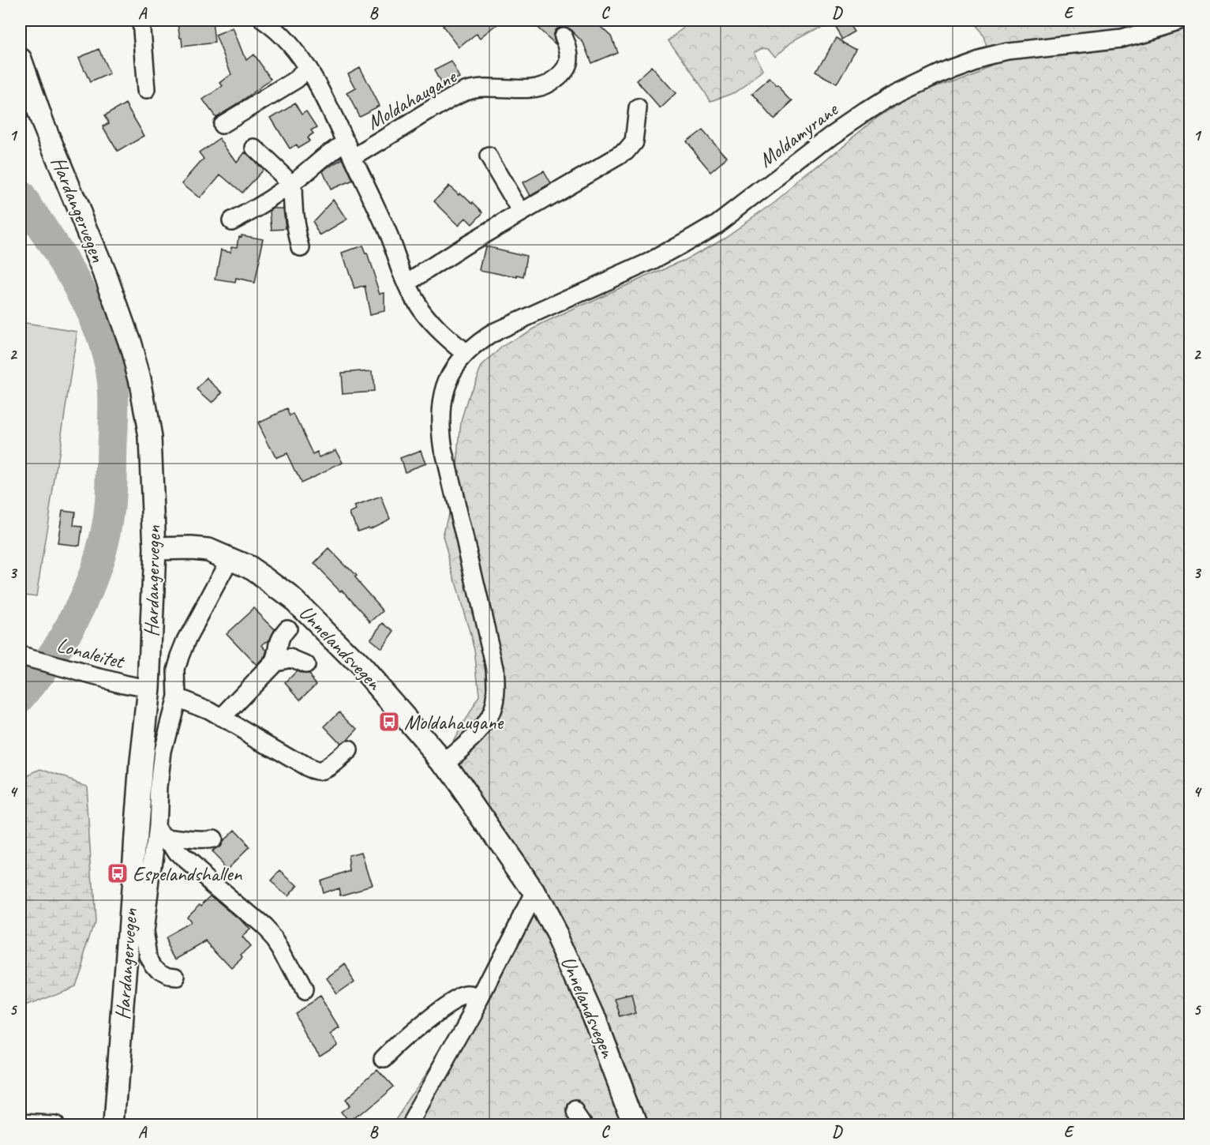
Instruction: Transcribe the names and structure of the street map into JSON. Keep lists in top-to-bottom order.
{
  "streets": {
    "main road": ["Hardangervegen", "Unnelandsvegen"],
    "street": ["Moldahaugane", "Moldamyrane", "Lonaleitet"]
  },
  "crossings": [
    ["Moldahaugane", "Moldamyrane"],
    ["Hardangervegen", "Unnelandsvegen"],
    ["Hardangervegen", "Lonaleitet"]
  ],
  "places": {
    "bus stop": ["Moldahaugane", "Espelandshallen"]
  },
  "grid": {
    "columns": [
      "A",
      "B",
      "C",
      "D",
      "E"
    ],
    "rows": [
      "1",
      "2",
      "3",
      "4",
      "5"
    ]
  }
}
